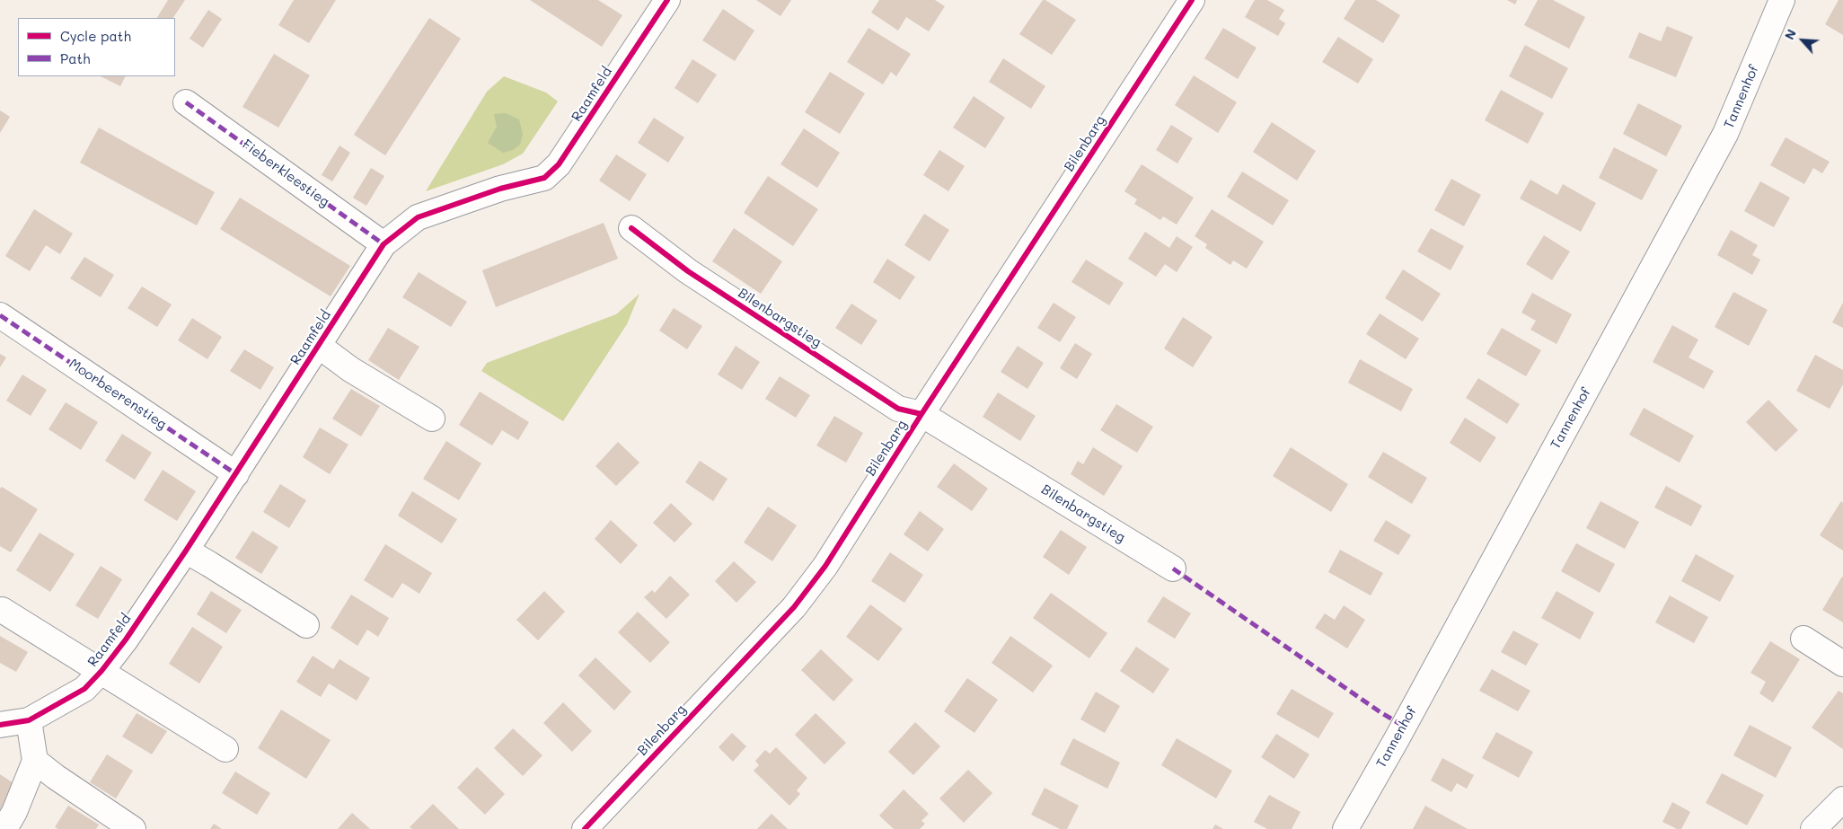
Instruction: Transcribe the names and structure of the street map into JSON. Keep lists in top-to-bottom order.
{
  "streets": {
    "street": [
      "Raamfeld",
      "Tannenhof",
      "Bilenbarg",
      "Fieberkleestieg",
      "Bilenbargstieg",
      "Moorbeerenstieg"
    ]
  },
  "crossings": [
    ["Raamfeld", "Fieberkleestieg"],
    ["Raamfeld", "Moorbeerenstieg"],
    ["Bilenbarg", "Bilenbargstieg"]
  ],
  "legend": ["Cycle path", "Path"],
  "north": "top left"
}
